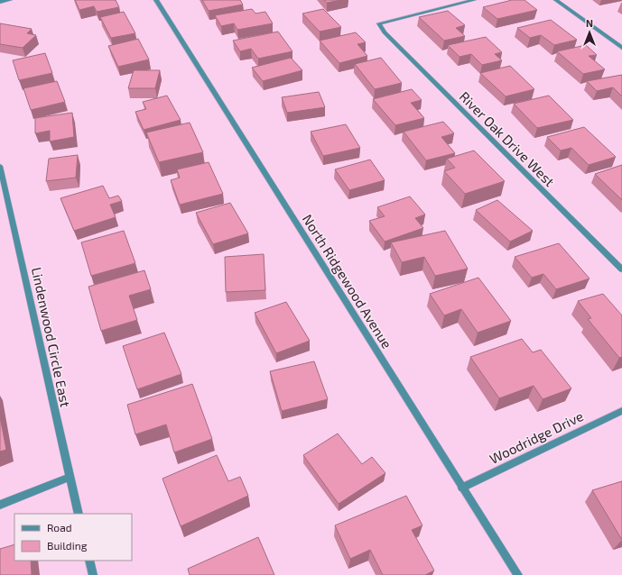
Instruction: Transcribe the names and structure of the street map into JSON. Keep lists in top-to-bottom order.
{
  "streets": {
    "street": [
      "River Oak Drive West",
      "North Ridgewood Avenue",
      "Lindenwood Circle East",
      "Woodridge Drive"
    ]
  },
  "crossings": [
    ["North Ridgewood Avenue", "Woodridge Drive"]
  ],
  "legend": ["Road", "Building"],
  "north": "top"
}
